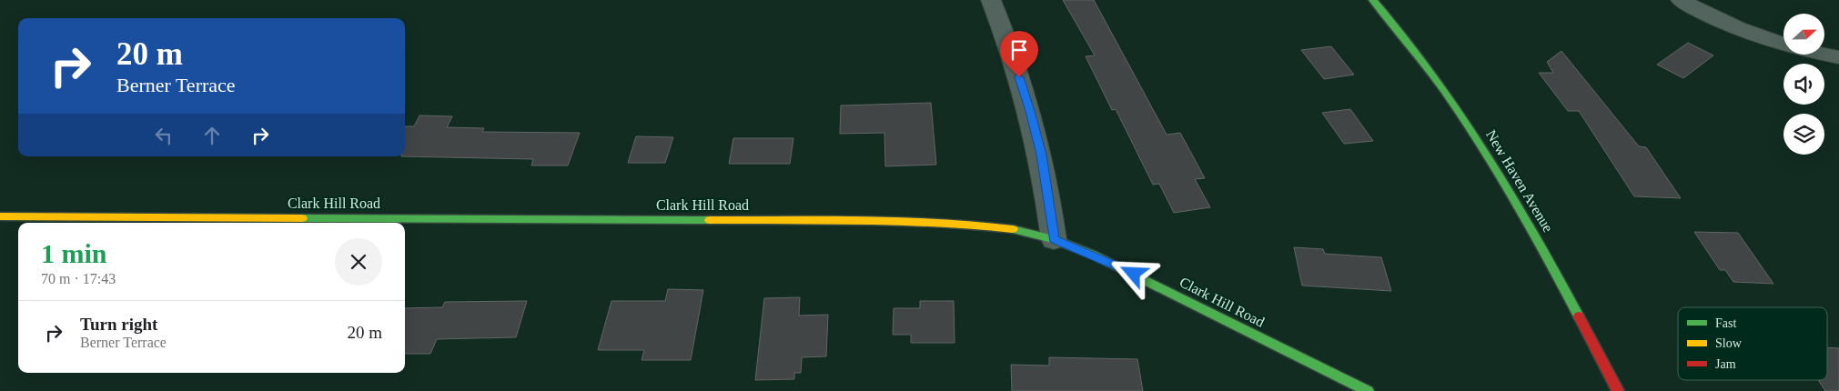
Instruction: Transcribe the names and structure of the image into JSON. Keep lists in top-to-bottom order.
{
  "streets": {
    "street": ["New Haven Avenue", "Clark Hill Road"]
  },
  "legend": ["Fast", "Slow", "Jam"],
  "north": "right",
  "page": {
    "turn": ["20 m", "Berner Terrace"],
    "heading": ["1 min", "70 m · 17:43"],
    "list": [
      {
        "name": "Turn right",
        "note": "Berner Terrace",
        "value": "20 m"
      }
    ]
  }
}
